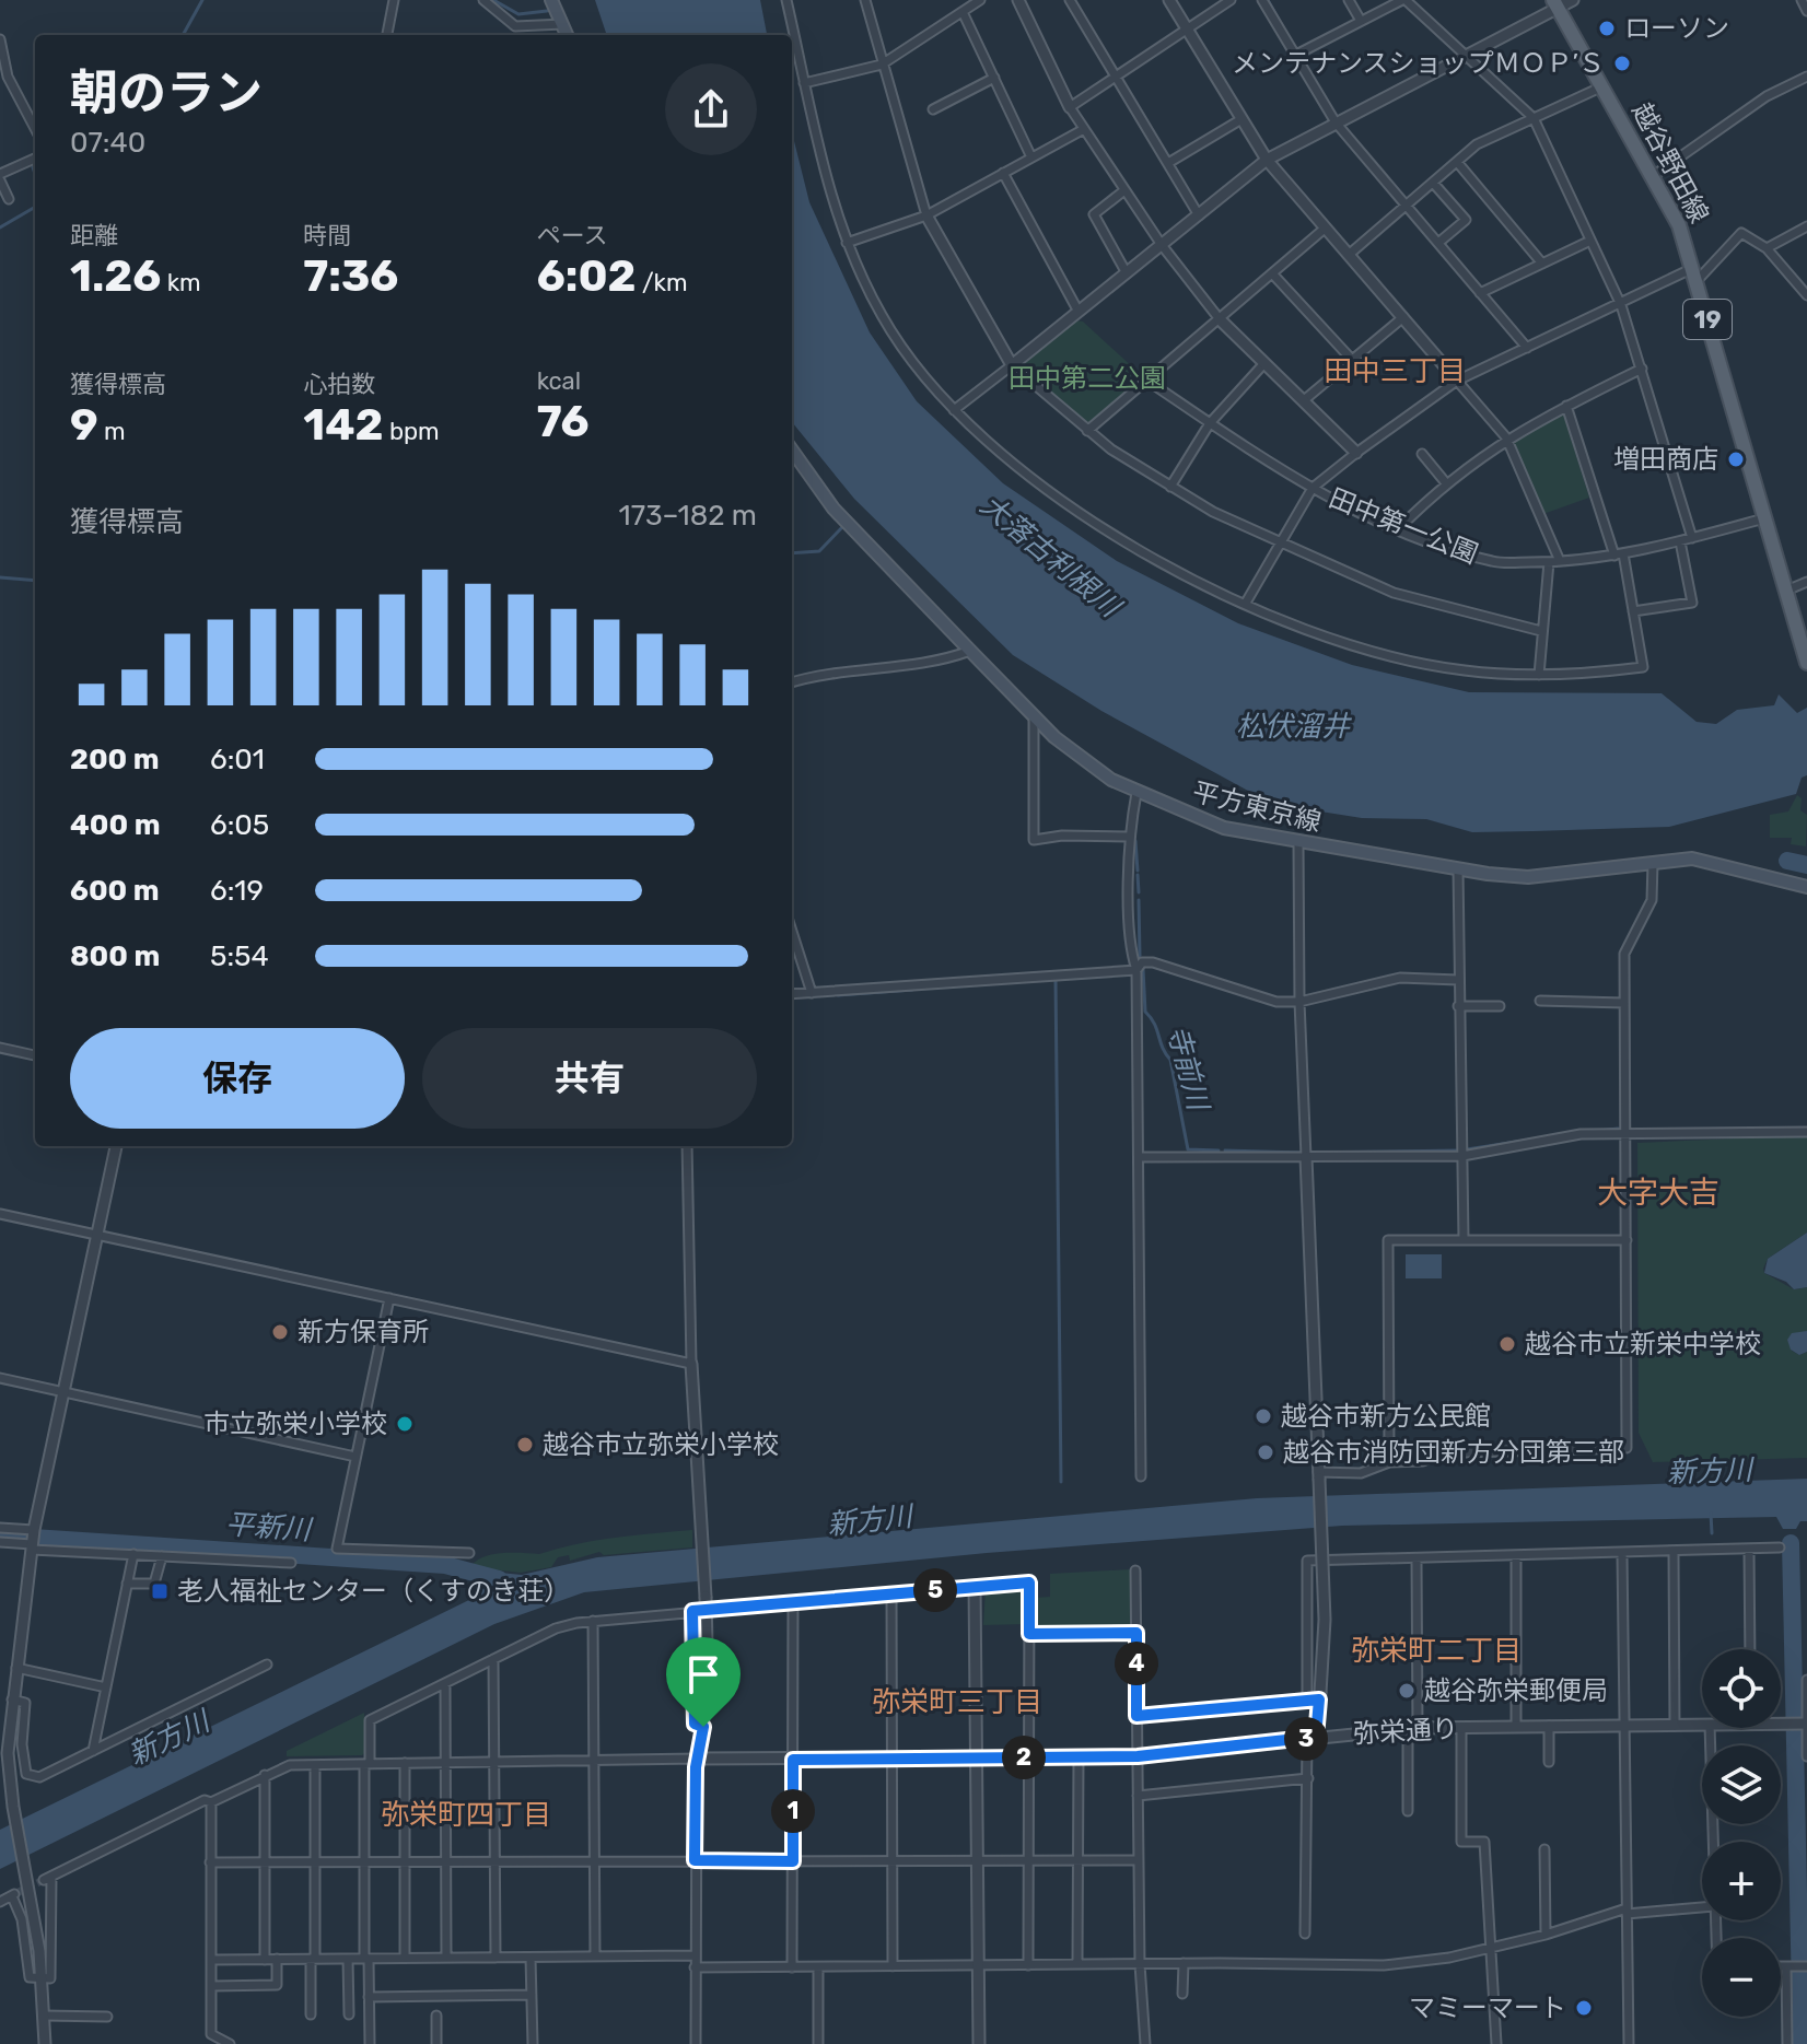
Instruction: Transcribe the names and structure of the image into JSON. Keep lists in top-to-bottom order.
{
  "streets": {
    "main road": ["越谷野田線", "19", "平方東京線"],
    "street": ["田中第一公園", "弥栄通り"]
  },
  "crossings": [
    ["越谷野田線", "田中第一公園"]
  ],
  "districts": [
    "田中三丁目",
    "大字大吉",
    "弥栄町二丁目",
    "弥栄町三丁目",
    "弥栄町四丁目"
  ],
  "water": [
    "大落古利根川",
    "松伏溜井",
    "寺前川",
    "新方川",
    "平新川"
  ],
  "parks": ["田中第二公園"],
  "places": {
    "other": [
      "ローソン",
      "メンテナンスショップＭＯＰ’Ｓ",
      "増田商店",
      "新方保育所",
      "越谷市立新栄中学校",
      "越谷市新方公民館",
      "市立弥栄小学校",
      "越谷市立弥栄小学校",
      "越谷市消防団新方分団第三部",
      "越谷弥栄郵便局",
      "マミーマート"
    ],
    "transit": ["老人福祉センター（くすのき荘）"]
  },
  "page": {
    "heading": ["朝のラン", "07:40"],
    "stats": [
      ["距離", "1.26 km"],
      ["時間", "7:36"],
      ["ペース", "6:02 /km"],
      ["獲得標高", "9 m"],
      ["心拍数", "142 bpm"],
      ["kcal", "76"]
    ],
    "chart": ["獲得標高", "173–182 m"],
    "list": [
      {
        "name": "200 m",
        "note": "6:01"
      },
      {
        "name": "400 m",
        "note": "6:05"
      },
      {
        "name": "600 m",
        "note": "6:19"
      },
      {
        "name": "800 m",
        "note": "5:54"
      }
    ],
    "buttons": ["保存", "共有"],
    "pins": [
      "5",
      "4",
      "3",
      "2",
      "1"
    ],
    "map_buttons": ["+", "−"]
  }
}
